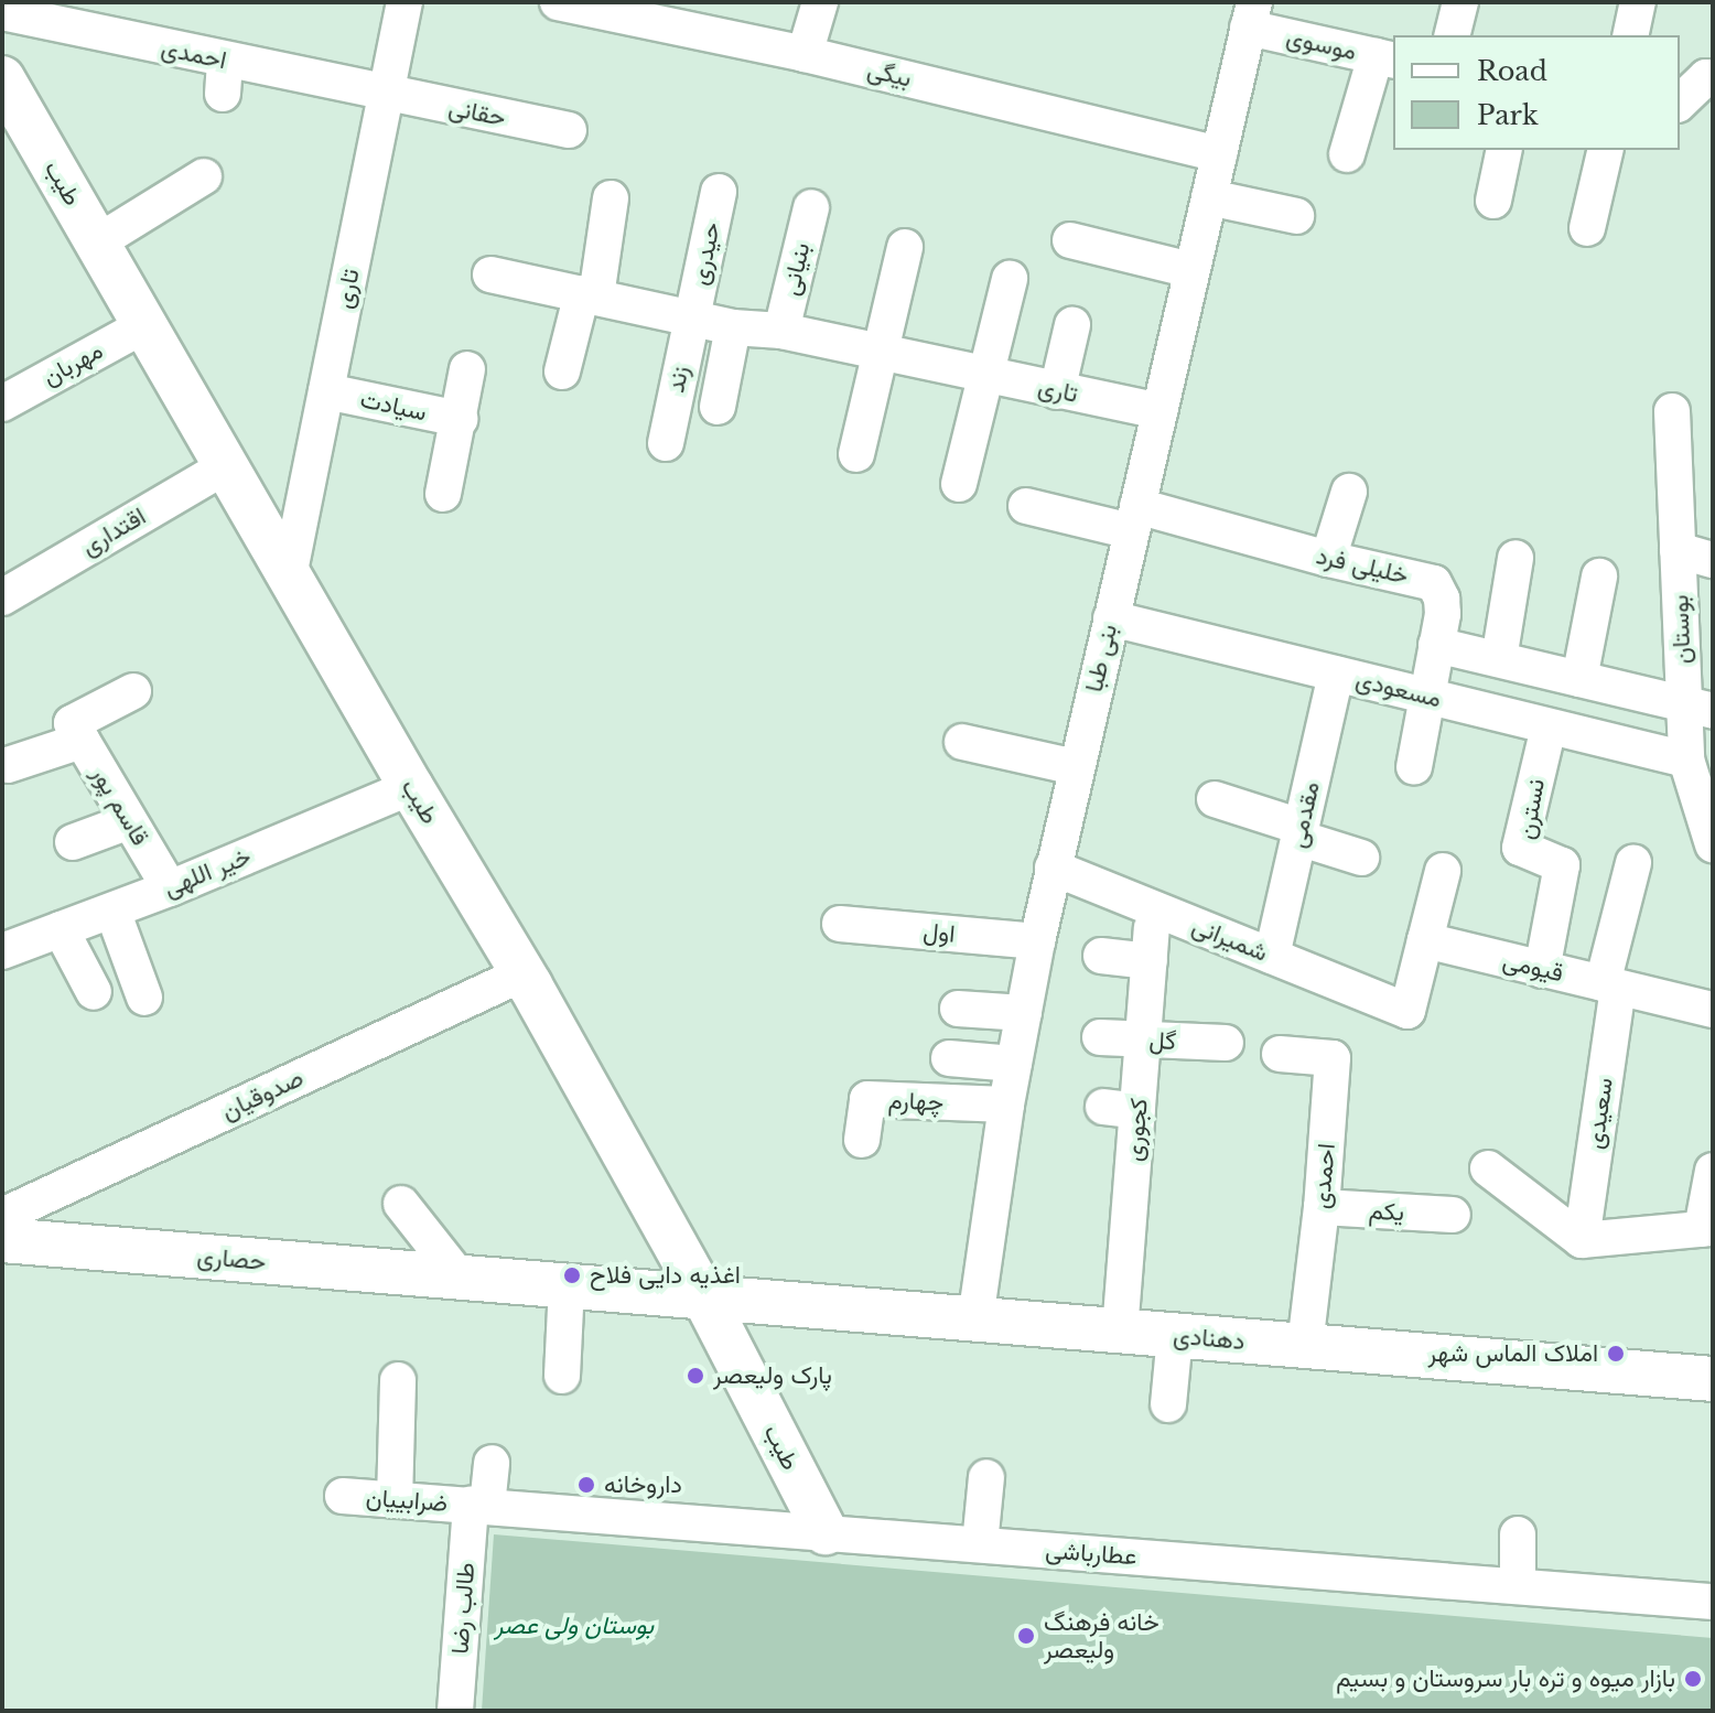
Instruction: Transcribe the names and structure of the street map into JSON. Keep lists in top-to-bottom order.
{
  "streets": {
    "main road": ["طیب", "حصاری", "دهنادی"],
    "street": [
      "موسوی",
      "احمدی",
      "بیگی",
      "حقانی",
      "حیدری",
      "بنیانی",
      "تاری",
      "مهربان",
      "زند",
      "سیادت",
      "اقتداری",
      "خلیلی فرد",
      "بوستان",
      "بنی طبا",
      "مسعودی",
      "قاسم پور",
      "نسترن",
      "مقدمی",
      "خیر اللهی",
      "اول",
      "شمیرانی",
      "قیومی",
      "گل",
      "صدوقیان",
      "چهارم",
      "سعیدی",
      "کجوری",
      "یکم",
      "ضرابییان",
      "عطارباشی",
      "طالب رضا"
    ]
  },
  "crossings": [
    ["موسوی", "بنی طبا"],
    ["احمدی", "حقانی"],
    ["احمدی", "تاری"],
    ["احمدی", "یکم"],
    ["احمدی", "دهنادی"],
    ["بیگی", "بنی طبا"],
    ["حقانی", "تاری"],
    ["طیب", "تاری"],
    ["طیب", "مهربان"],
    ["طیب", "اقتداری"],
    ["طیب", "خیر اللهی"],
    ["طیب", "صدوقیان"],
    ["طیب", "حصاری"],
    ["طیب", "دهنادی"],
    ["طیب", "عطارباشی"],
    ["حیدری", "تاری"],
    ["حیدری", "زند"],
    ["بنیانی", "تاری"],
    ["تاری", "زند"],
    ["تاری", "سیادت"],
    ["تاری", "بنی طبا"],
    ["خلیلی فرد", "بنی طبا"],
    ["بوستان", "مسعودی"],
    ["بنی طبا", "مسعودی"],
    ["بنی طبا", "اول"],
    ["بنی طبا", "شمیرانی"],
    ["بنی طبا", "چهارم"],
    ["بنی طبا", "دهنادی"],
    ["مسعودی", "نسترن"],
    ["مسعودی", "مقدمی"],
    ["قاسم پور", "خیر اللهی"],
    ["نسترن", "قیومی"],
    ["مقدمی", "شمیرانی"],
    ["شمیرانی", "قیومی"],
    ["قیومی", "سعیدی"],
    ["گل", "کجوری"],
    ["کجوری", "دهنادی"],
    ["حصاری", "دهنادی"],
    ["ضرابییان", "عطارباشی"],
    ["ضرابییان", "طالب رضا"],
    ["عطارباشی", "طالب رضا"]
  ],
  "parks": ["بوستان ولی عصر"],
  "places": [
    "اغذیه دایی فلاح",
    "املاک الماس شهر",
    "پارک ولیعصر",
    "داروخانه",
    "خانه فرهنگ ولیعصر",
    "بازار میوه و تره بار سروستان و بسیم"
  ],
  "legend": ["Road", "Park"]
}
